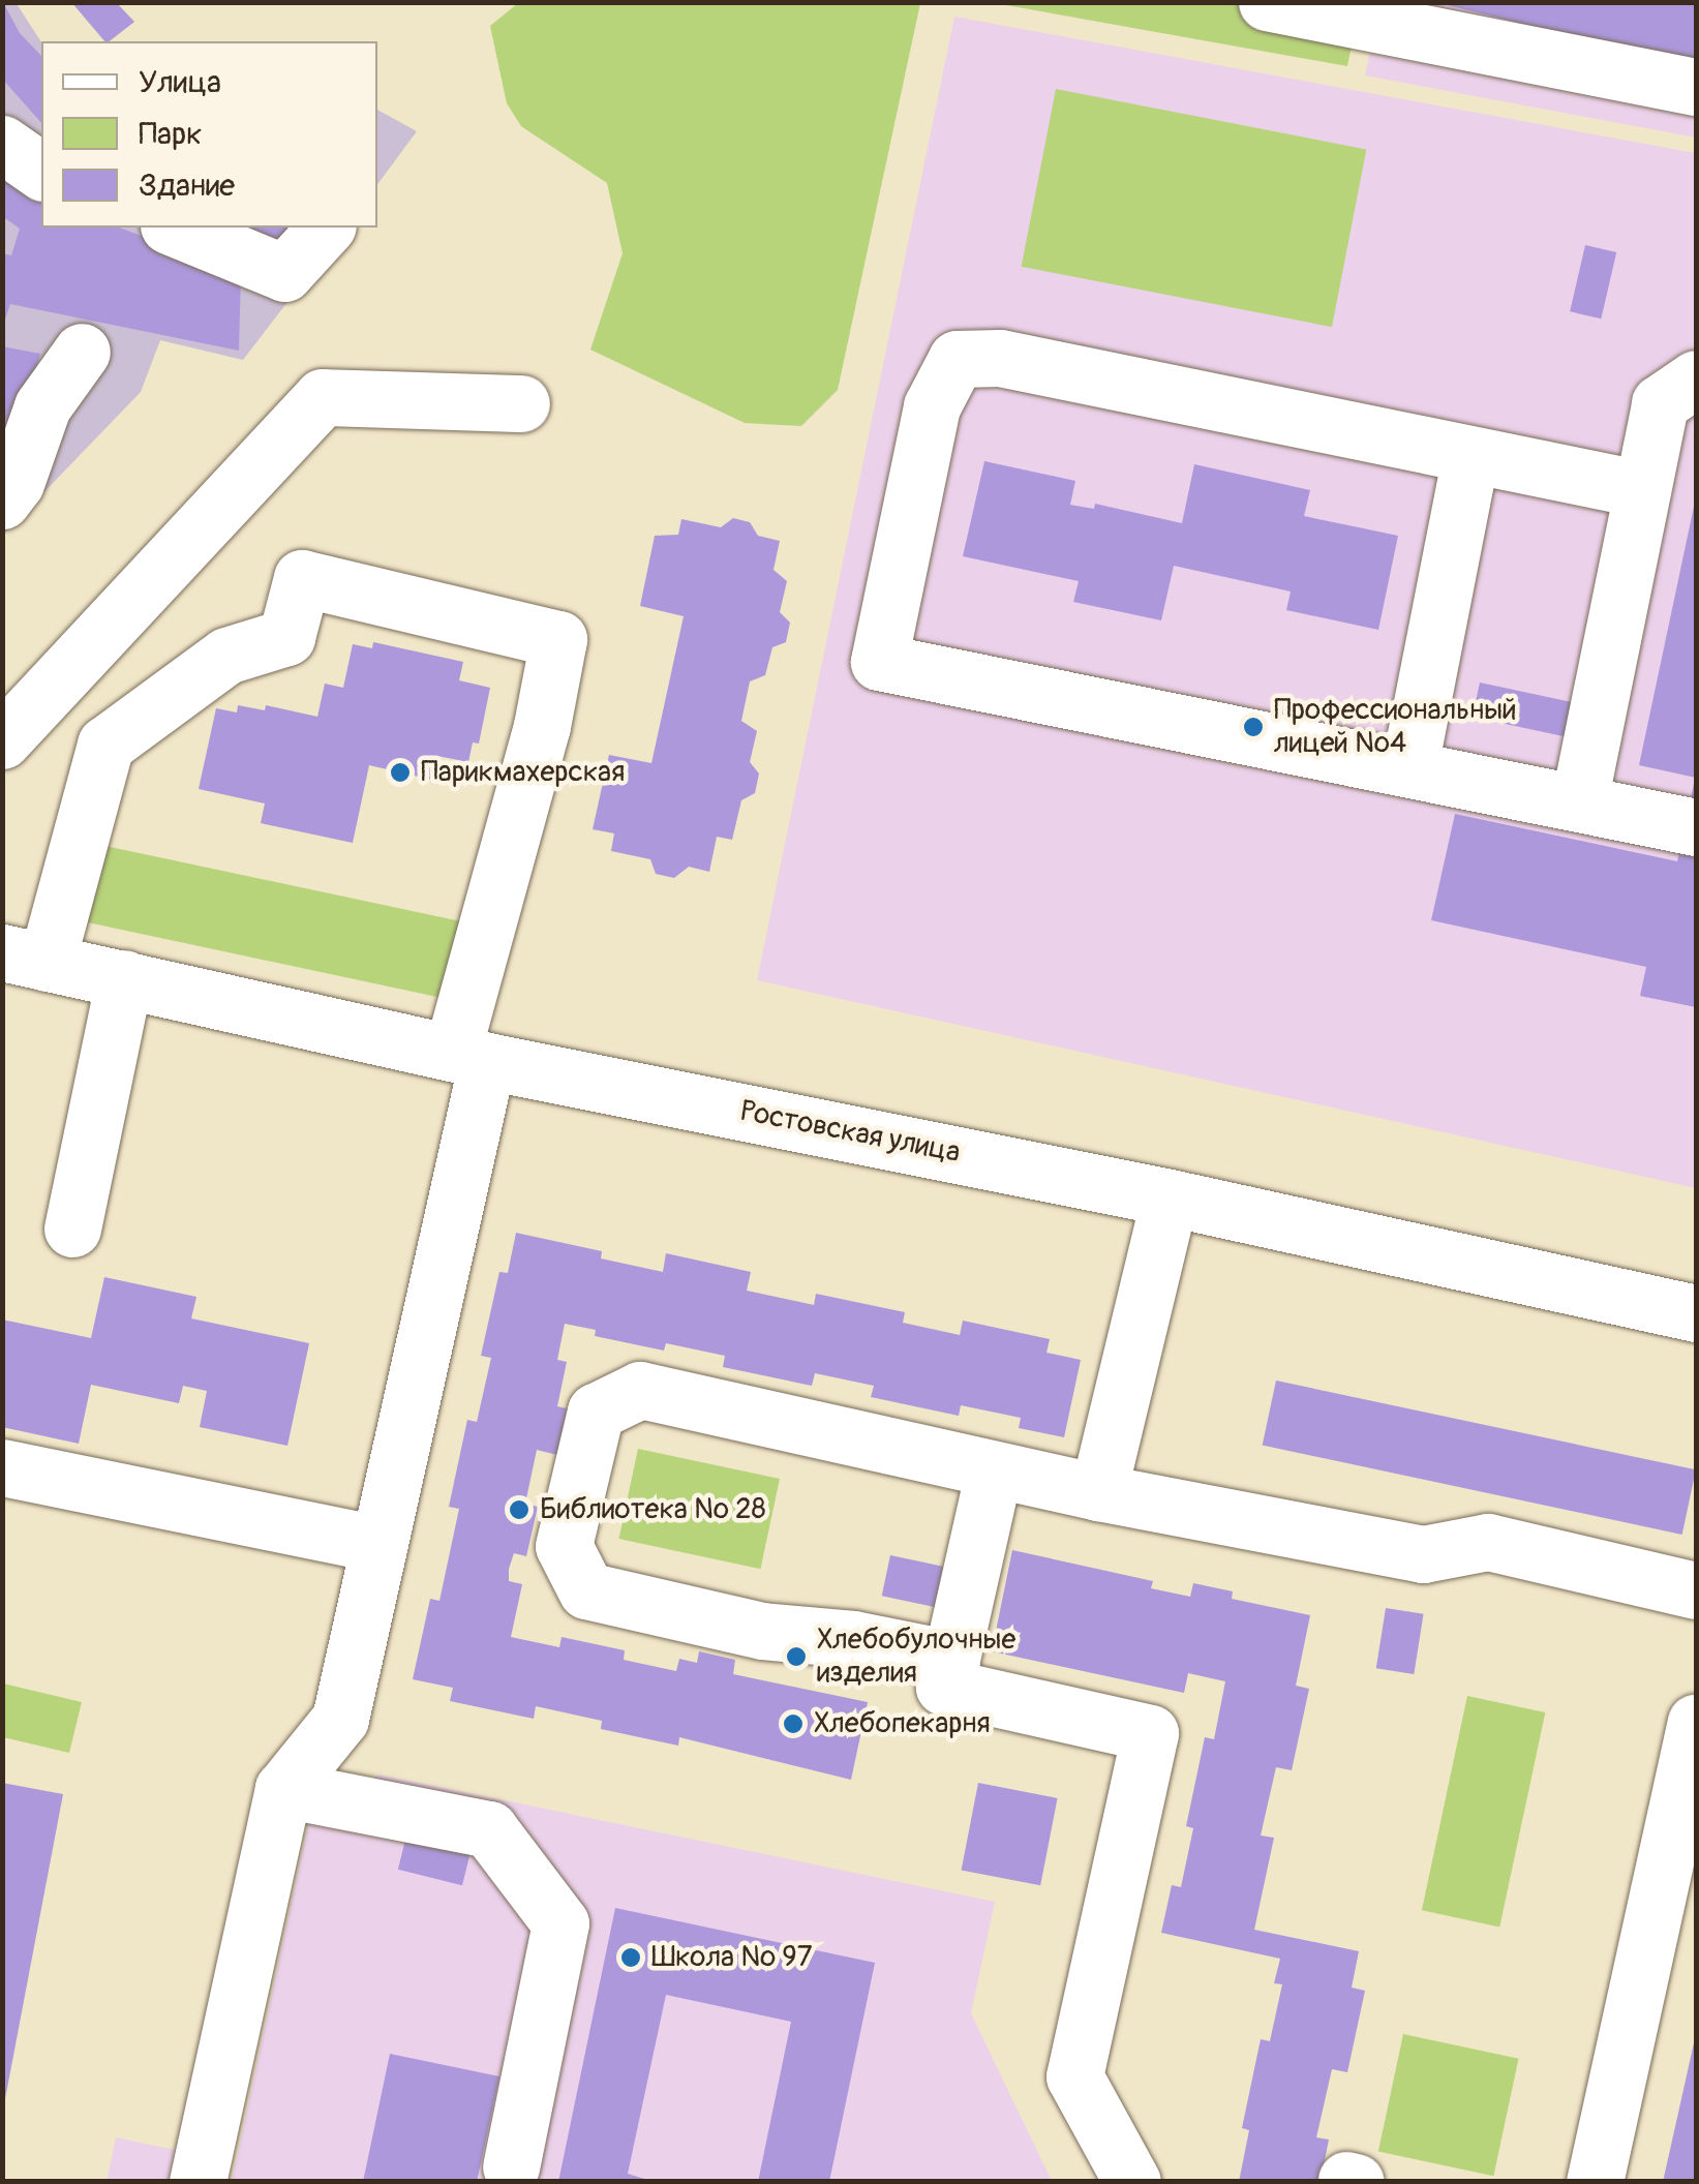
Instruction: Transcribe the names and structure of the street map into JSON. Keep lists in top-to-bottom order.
{
  "streets": {
    "street": ["Ростовская улица"]
  },
  "places": [
    "Профессиональный лицей №4",
    "Парикмахерская",
    "Библиотека № 28",
    "Хлебобулочные изделия",
    "Хлебопекарня",
    "Школа № 97"
  ],
  "legend": ["Улица", "Парк", "Здание"]
}
